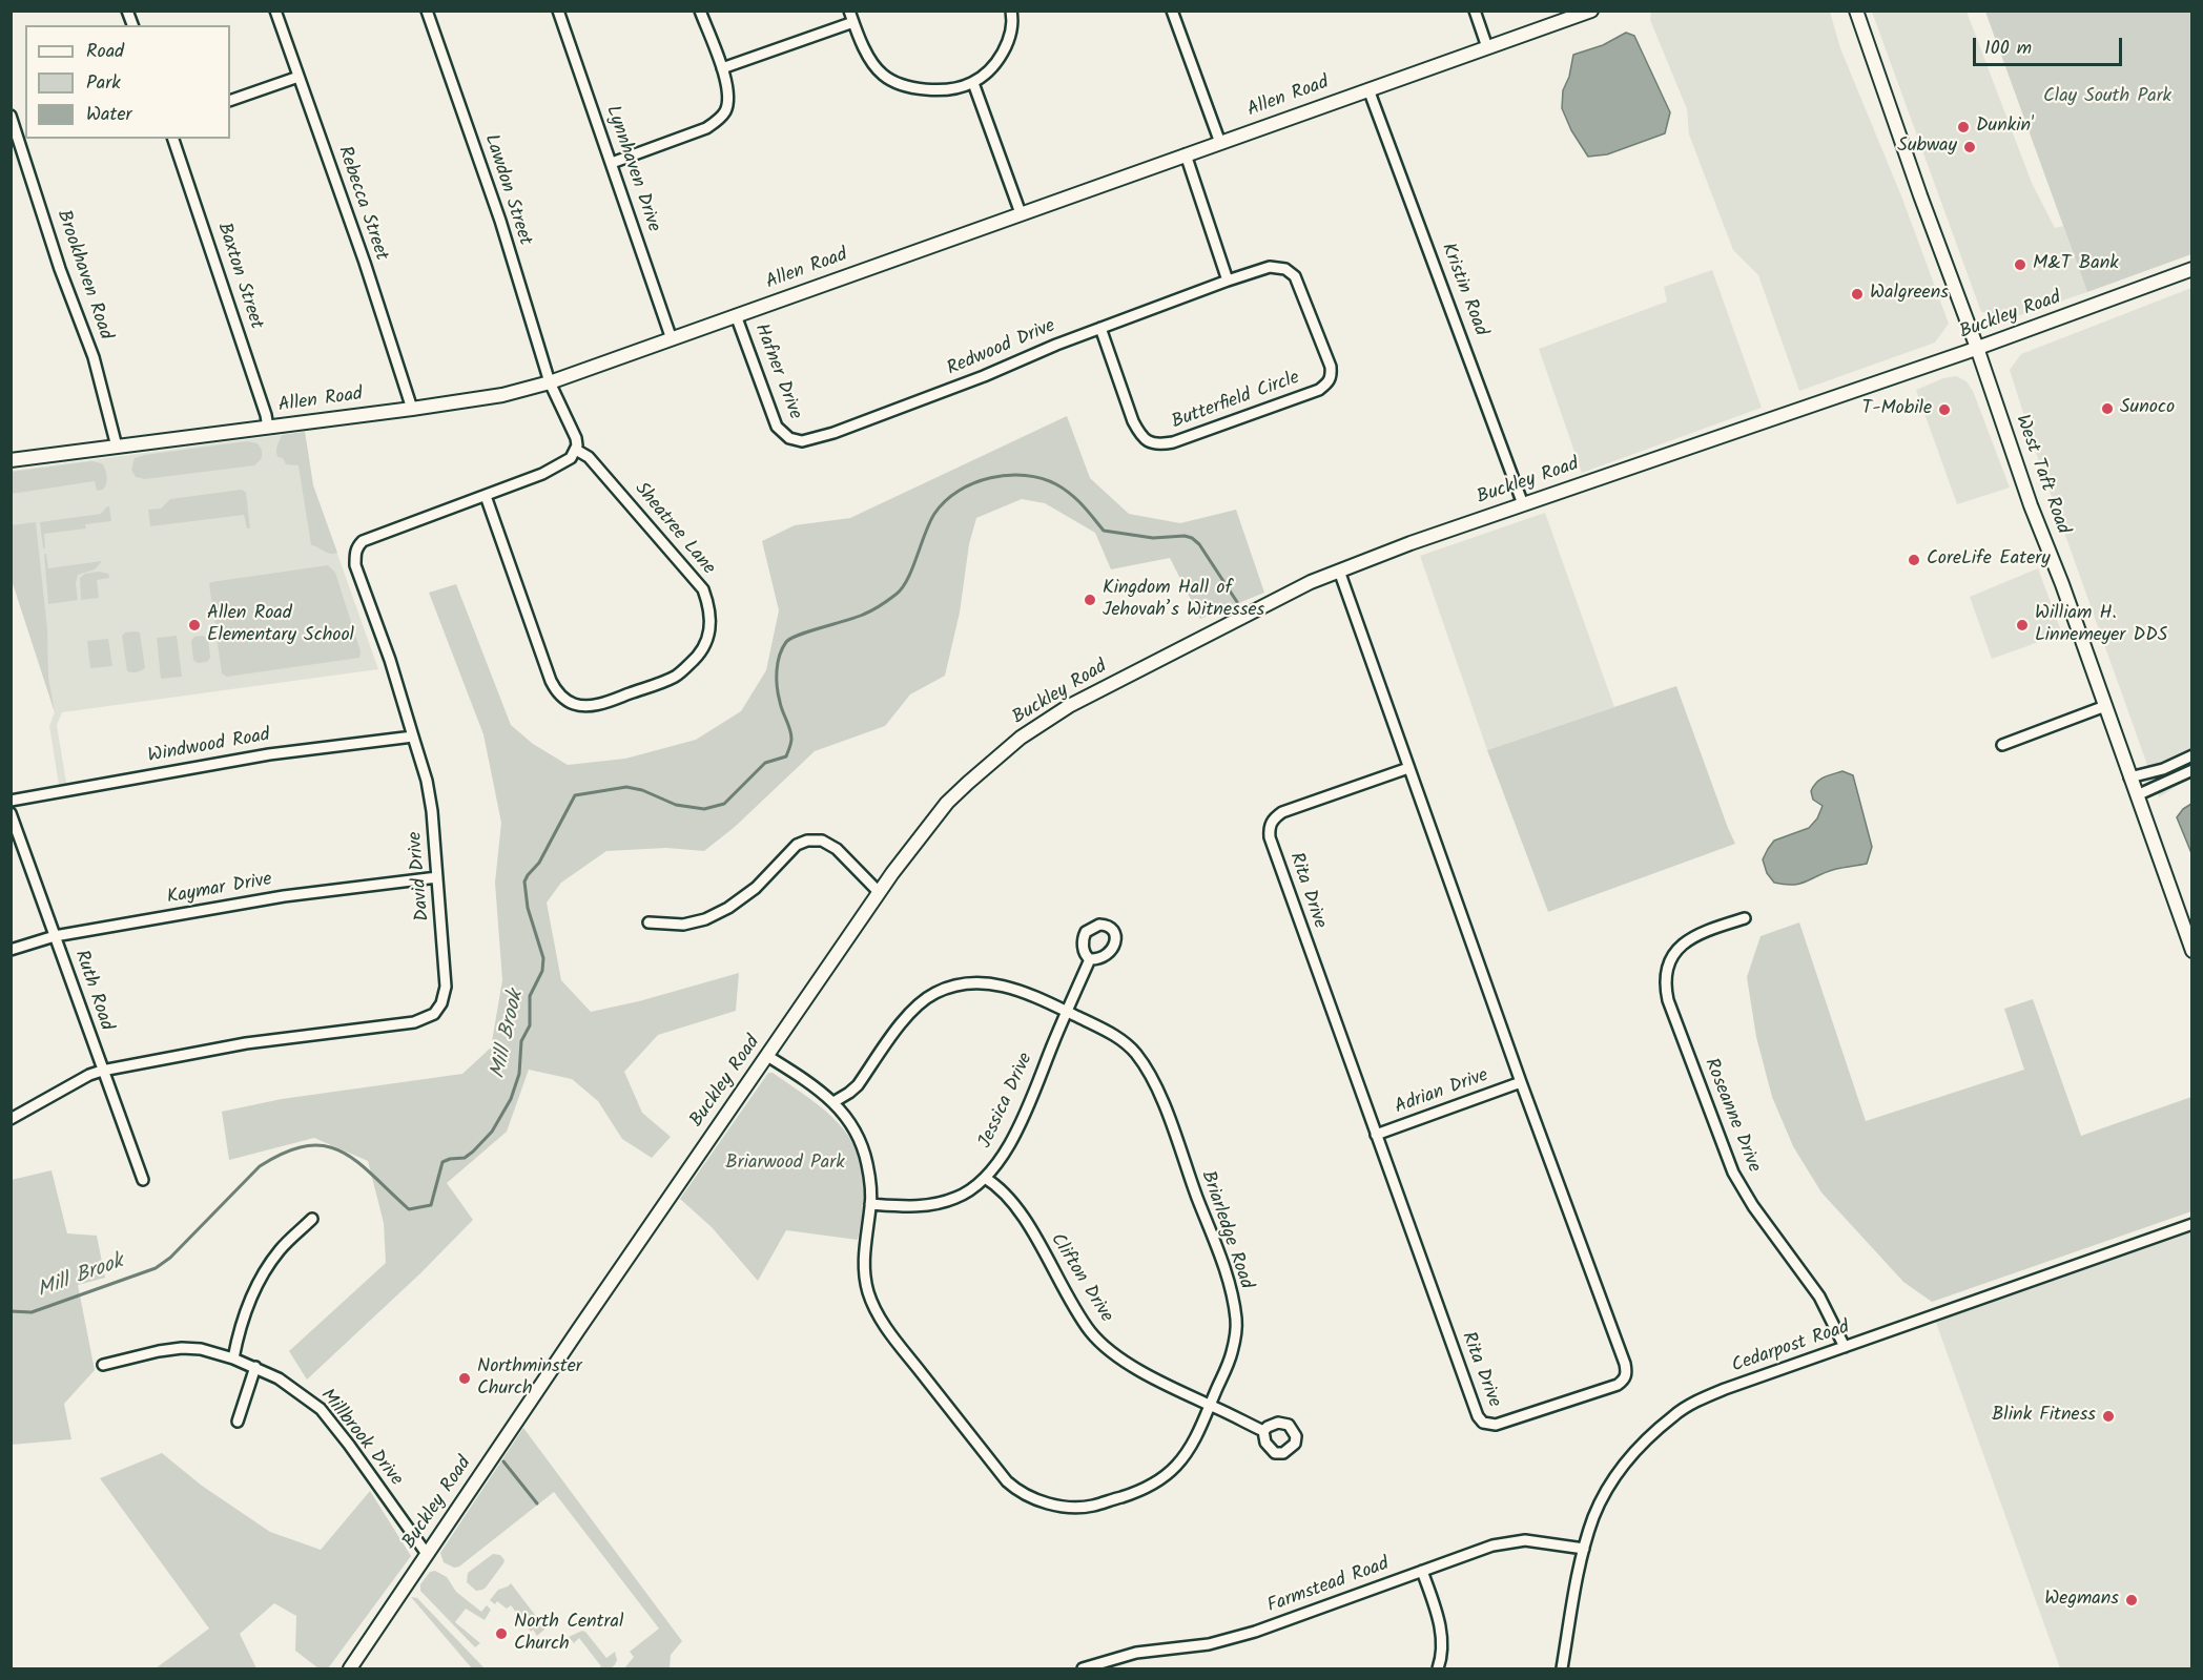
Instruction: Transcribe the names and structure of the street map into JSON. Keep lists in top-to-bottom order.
{
  "streets": {
    "street": [
      "Allen Road",
      "Lynnhaven Drive",
      "Lawdon Street",
      "Rebecca Street",
      "Brookhaven Road",
      "Baxton Street",
      "Kristin Road",
      "Buckley Road",
      "Redwood Drive",
      "Hafner Drive",
      "Butterfield Circle",
      "West Taft Road",
      "Sheatree Lane",
      "Windwood Road",
      "David Drive",
      "Kaymar Drive",
      "Rita Drive",
      "Ruth Road",
      "Adrian Drive",
      "Jessica Drive",
      "Roseanne Drive",
      "Briarledge Road",
      "Clifton Drive",
      "Cedarpost Road",
      "Millbrook Drive",
      "Farmstead Road"
    ]
  },
  "crossings": [
    ["Allen Road", "Lynnhaven Drive"],
    ["Allen Road", "Lawdon Street"],
    ["Allen Road", "Rebecca Street"],
    ["Allen Road", "Brookhaven Road"],
    ["Allen Road", "Baxton Street"],
    ["Allen Road", "Kristin Road"],
    ["Allen Road", "Hafner Drive"],
    ["Kristin Road", "Buckley Road"],
    ["Buckley Road", "West Taft Road"],
    ["Buckley Road", "Rita Drive"],
    ["Buckley Road", "Briarledge Road"],
    ["Buckley Road", "Millbrook Drive"],
    ["Redwood Drive", "Hafner Drive"],
    ["Redwood Drive", "Butterfield Circle"],
    ["Sheatree Lane", "David Drive"],
    ["Windwood Road", "David Drive"],
    ["David Drive", "Kaymar Drive"],
    ["David Drive", "Ruth Road"],
    ["Kaymar Drive", "Ruth Road"],
    ["Rita Drive", "Adrian Drive"],
    ["Jessica Drive", "Briarledge Road"],
    ["Jessica Drive", "Clifton Drive"],
    ["Roseanne Drive", "Cedarpost Road"],
    ["Briarledge Road", "Clifton Drive"],
    ["Cedarpost Road", "Farmstead Road"]
  ],
  "water": ["Mill Brook"],
  "parks": ["Clay South Park", "Briarwood Park"],
  "places": [
    "Dunkin'",
    "Subway",
    "M&T Bank",
    "Walgreens",
    "Sunoco",
    "T-Mobile",
    "CoreLife Eatery",
    "Kingdom Hall of Jehovah’s Witnesses",
    "Allen Road Elementary School",
    "William H. Linnemeyer DDS",
    "Northminster Church",
    "Blink Fitness",
    "Wegmans",
    "North Central Church"
  ],
  "legend": ["Road", "Park", "Water"],
  "scale_bar": "100 m"
}
